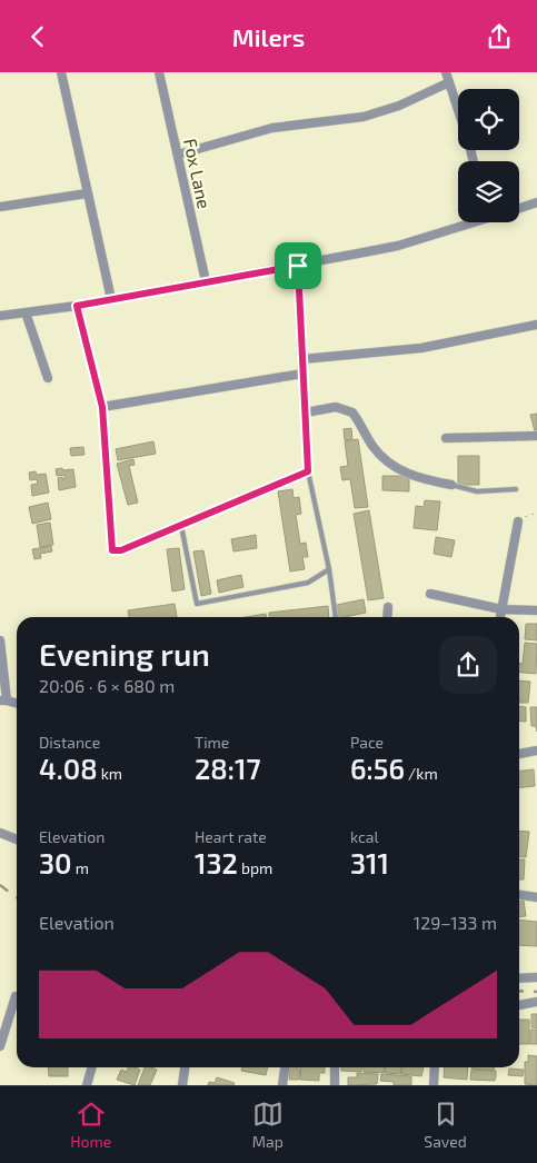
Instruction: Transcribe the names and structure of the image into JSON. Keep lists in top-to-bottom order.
{
  "streets": {
    "street": ["Fox Lane"]
  },
  "page": {
    "header": "Milers",
    "heading": ["Evening run", "20:06 · 6 × 680 m"],
    "stats": [
      ["Distance", "4.08 km"],
      ["Time", "28:17"],
      ["Pace", "6:56 /km"],
      ["Elevation", "30 m"],
      ["Heart rate", "132 bpm"],
      ["kcal", "311"]
    ],
    "chart": ["Elevation", "129–133 m"],
    "tabs": ["Home", "Map", "Saved"]
  }
}
